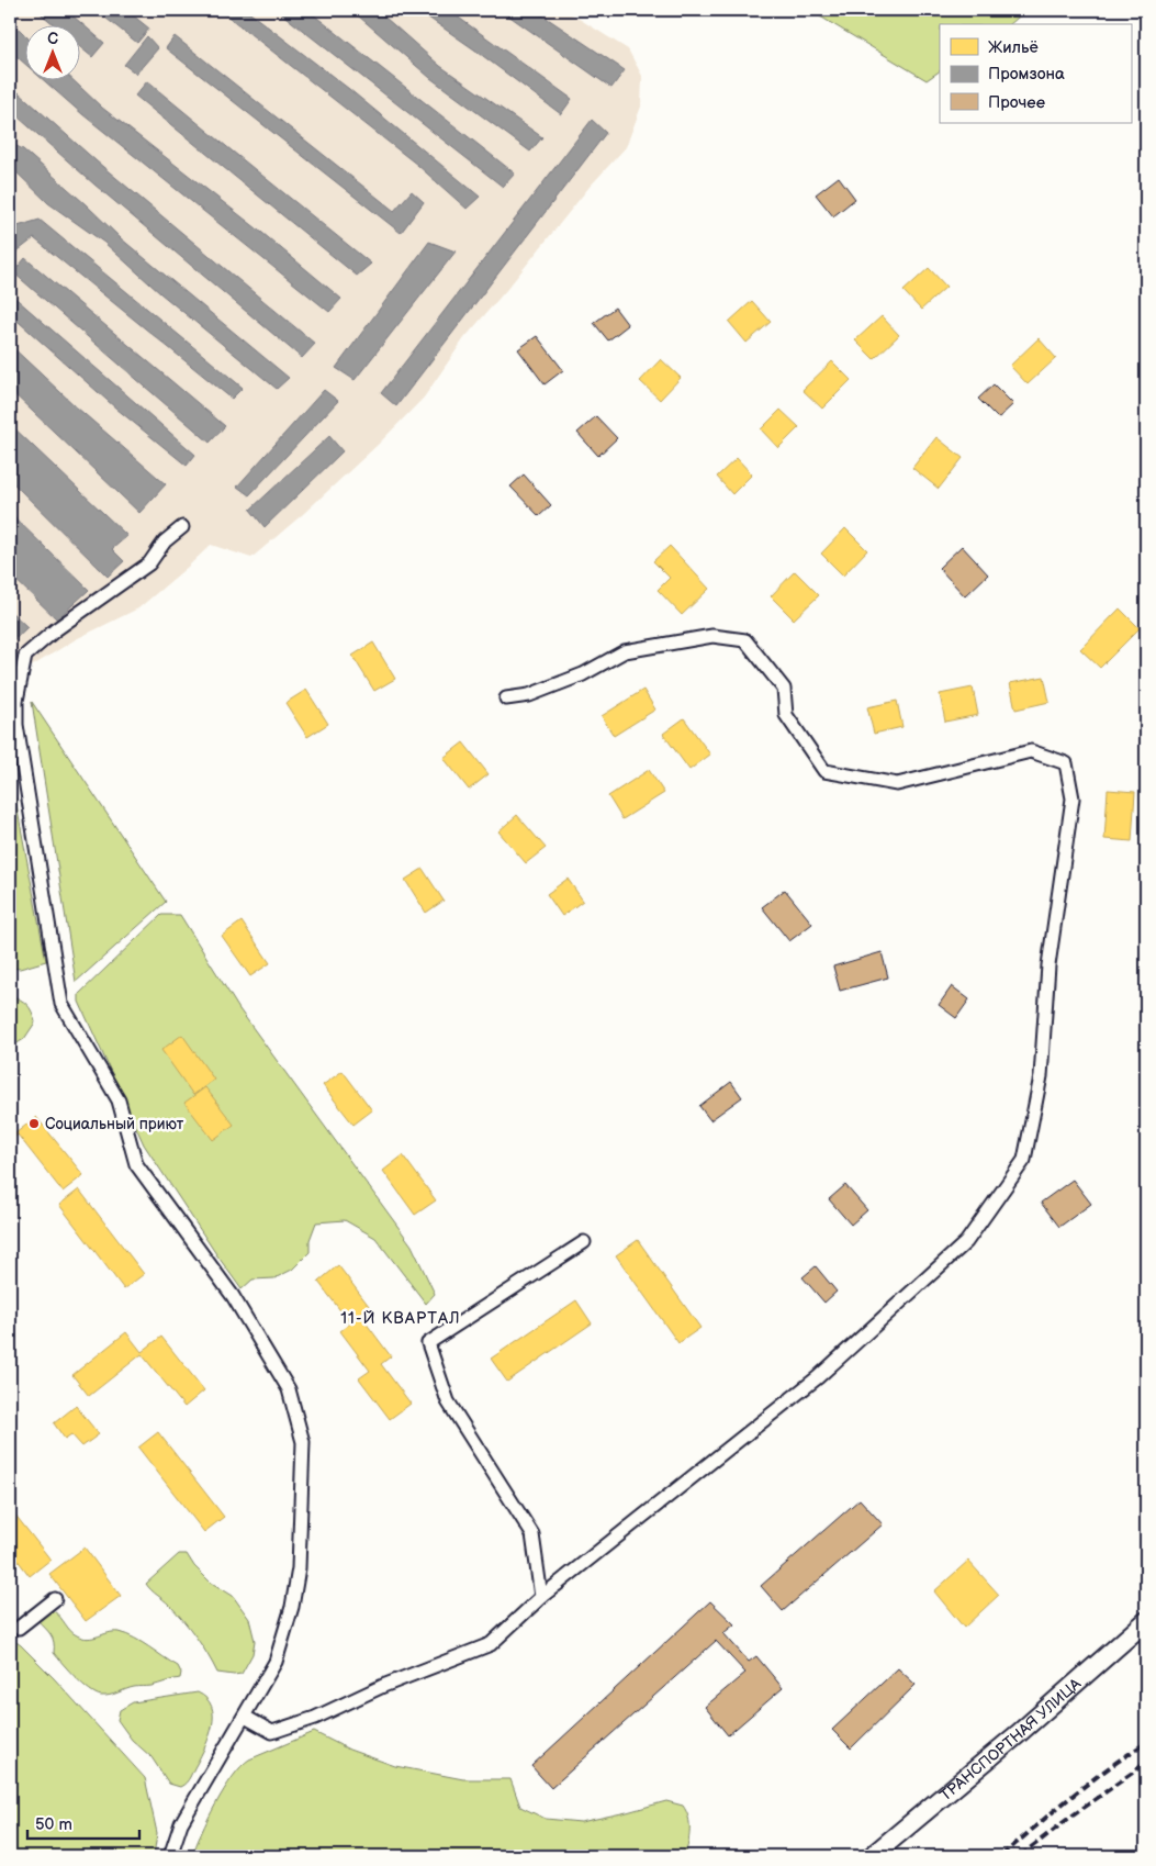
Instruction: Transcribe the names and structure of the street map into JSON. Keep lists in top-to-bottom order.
{
  "streets": {
    "main road": ["ТРАНСПОРТНАЯ УЛИЦА"]
  },
  "districts": ["11-Й КВАРТАЛ"],
  "places": ["Социальный приют"],
  "legend": ["Жильё", "Промзона", "Прочее"],
  "scale_bar": "50 m",
  "north": "top"
}
